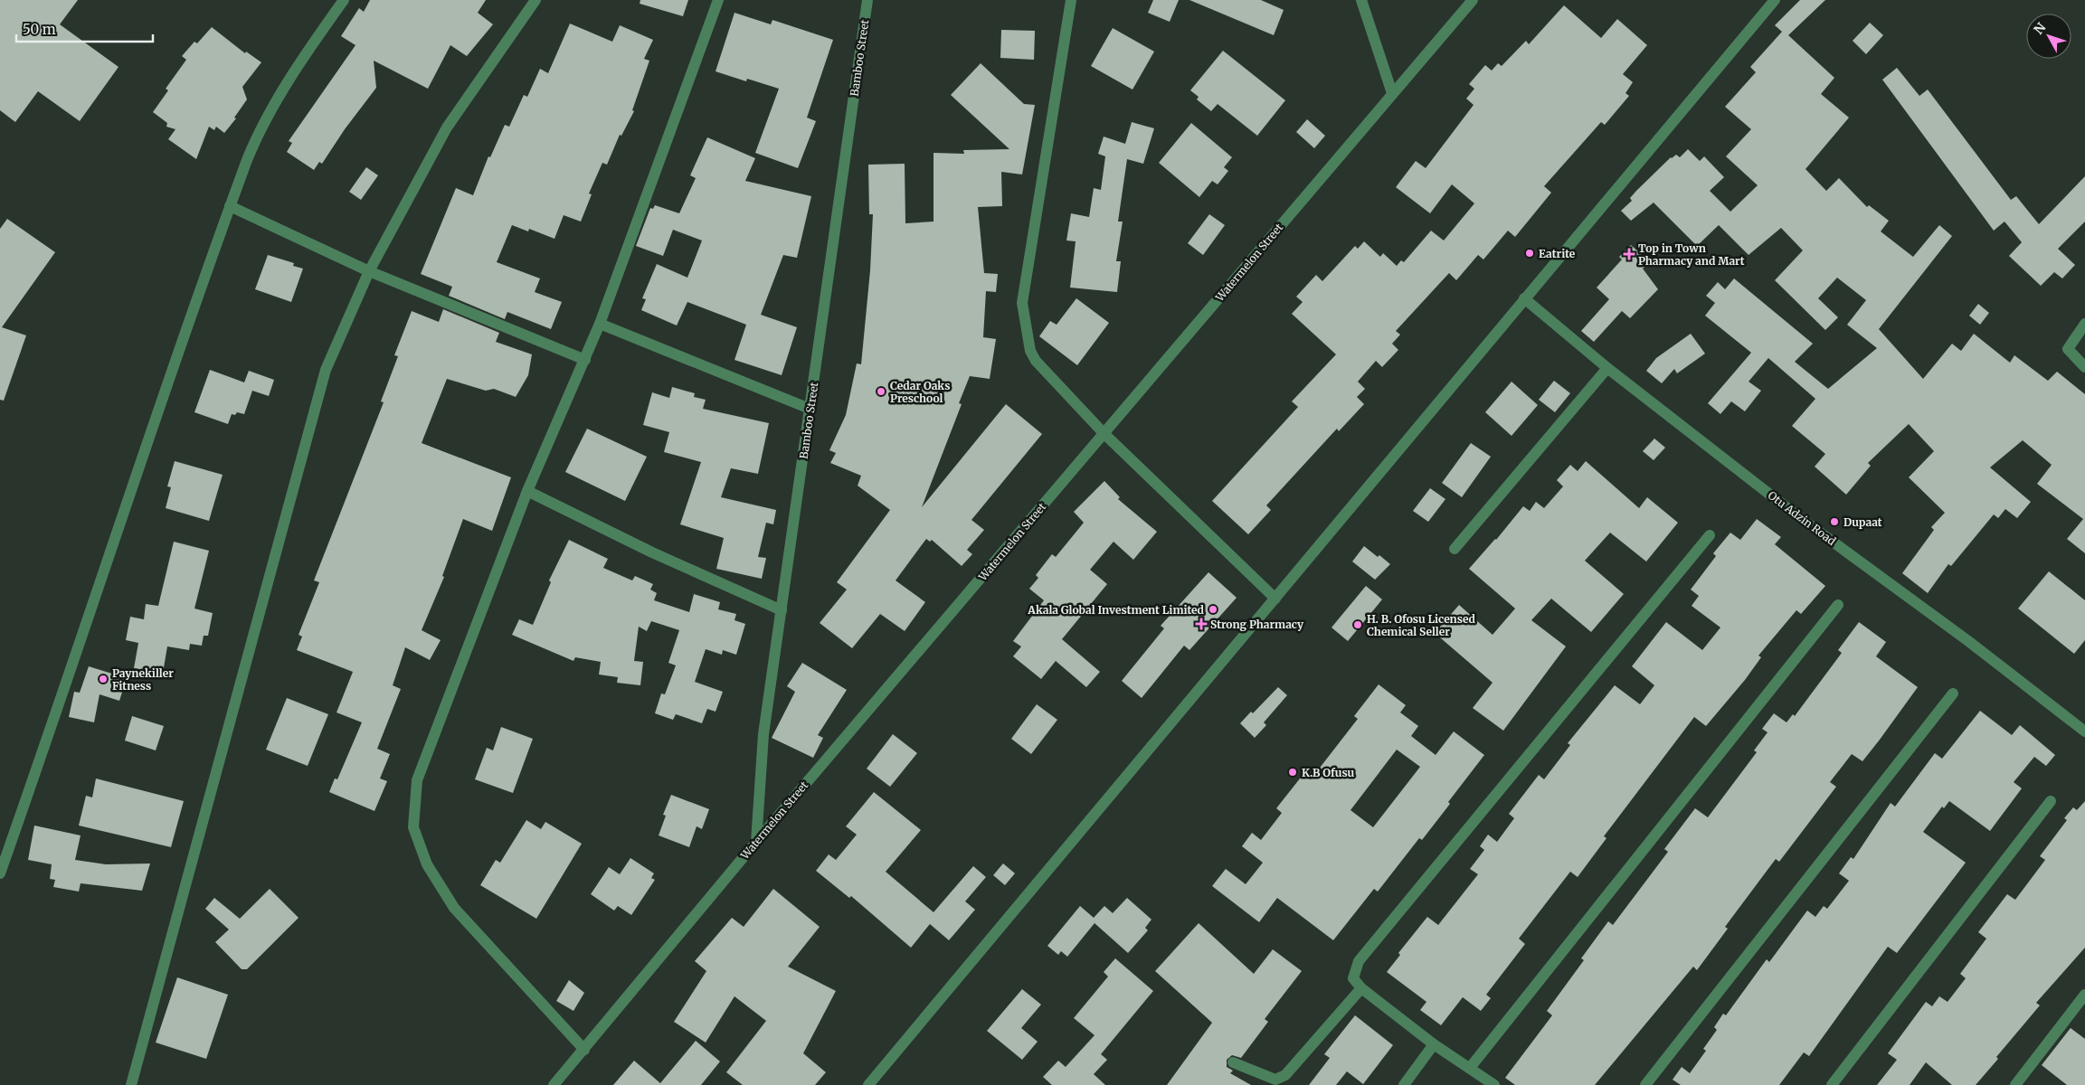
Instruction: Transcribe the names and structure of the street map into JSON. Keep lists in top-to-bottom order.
{
  "streets": {
    "street": ["Bamboo Street", "Watermelon Street", "Otu Adzin Road"]
  },
  "crossings": [
    ["Bamboo Street", "Watermelon Street"]
  ],
  "places": {
    "other": [
      "Eatrite",
      "Cedar Oaks Preschool",
      "Dupaat",
      "Akala Global Investment Limited",
      "H. B. Ofosu Licensed Chemical Seller",
      "Paynekiller Fitness",
      "K.B Ofusu"
    ],
    "health": ["Top in Town Pharmacy and Mart", "Strong Pharmacy"]
  },
  "scale_bar": "50 m",
  "north": "top left"
}
